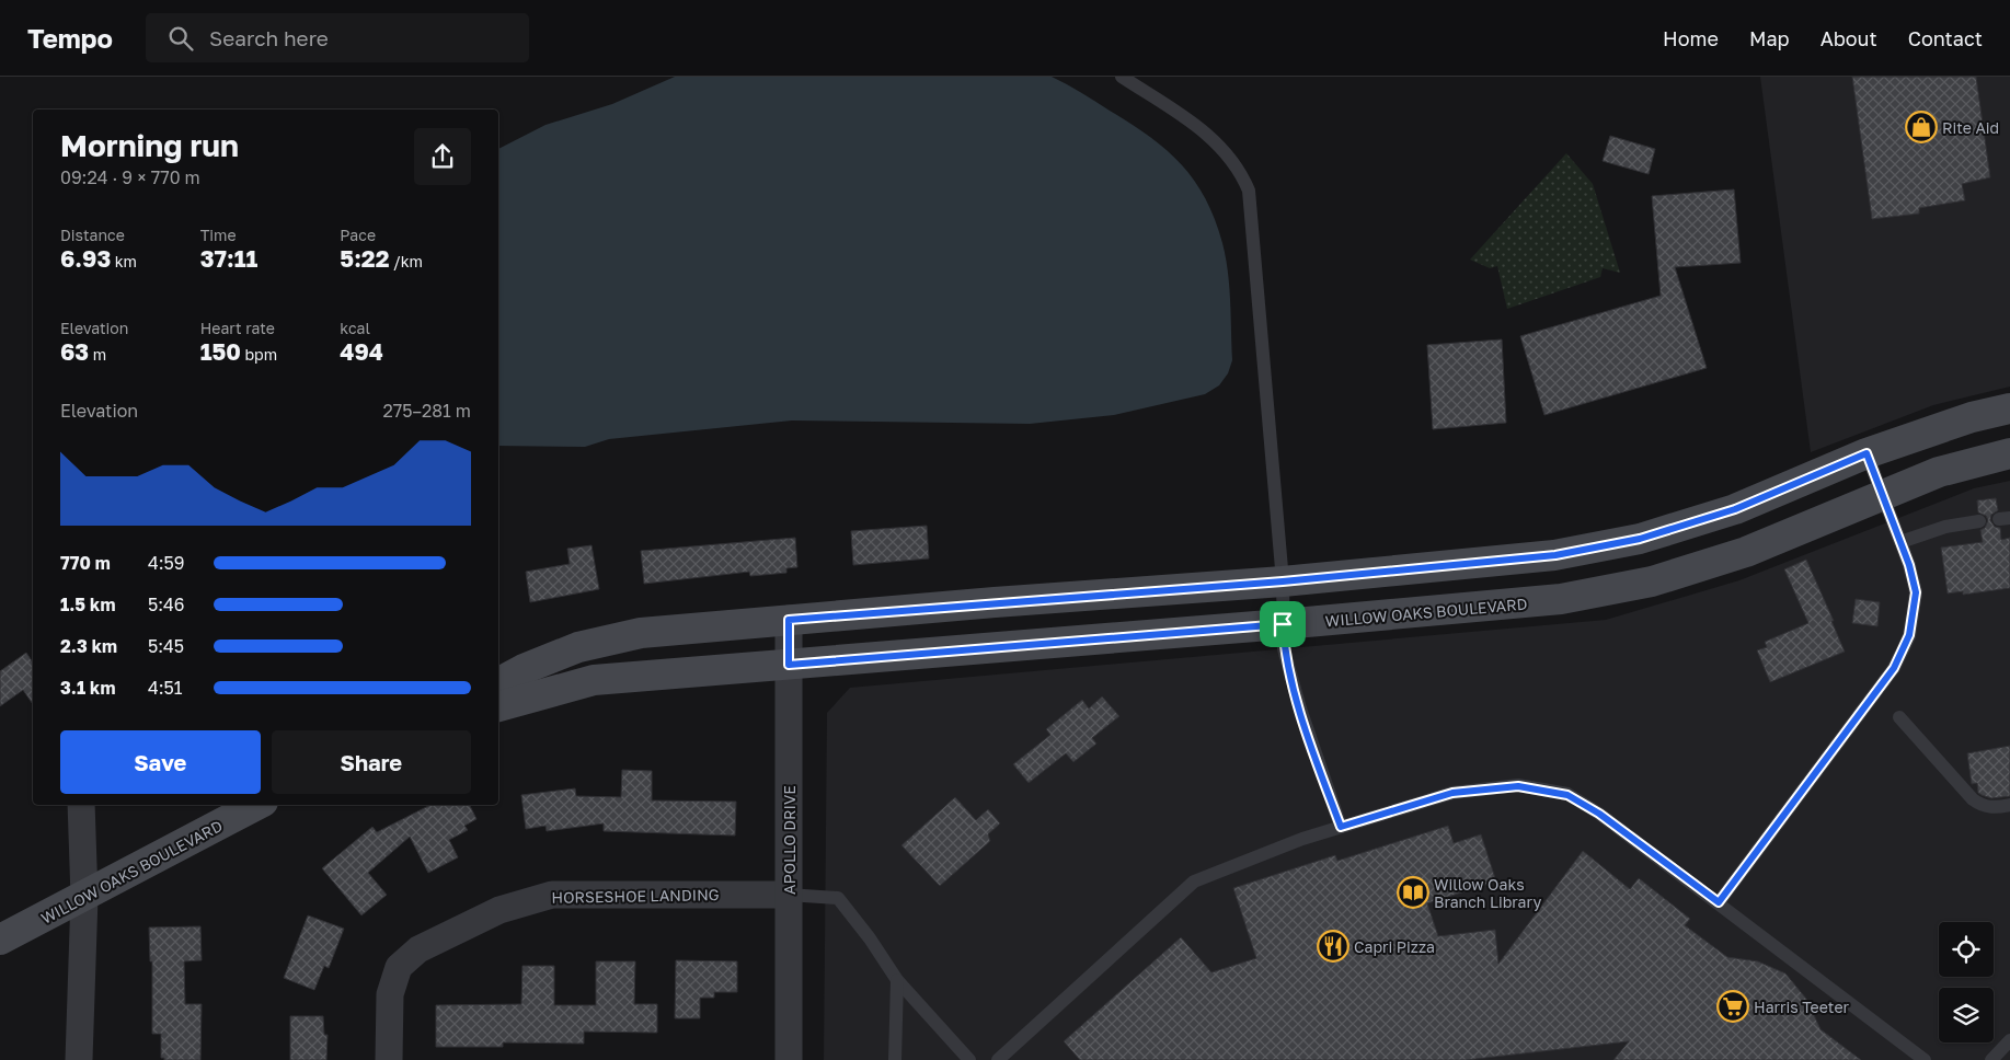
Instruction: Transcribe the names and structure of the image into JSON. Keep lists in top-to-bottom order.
{
  "streets": {
    "street": ["WILLOW OAKS BOULEVARD", "APOLLO DRIVE", "HORSESHOE LANDING"]
  },
  "crossings": [
    ["WILLOW OAKS BOULEVARD", "APOLLO DRIVE"],
    ["APOLLO DRIVE", "HORSESHOE LANDING"]
  ],
  "places": {
    "shop": ["Rite Aid"],
    "library": ["Willow Oaks Branch Library"],
    "restaurant": ["Capri Pizza"],
    "supermarket": ["Harris Teeter"]
  },
  "page": {
    "header": "Tempo",
    "search": "Search here",
    "nav": [
      "Home",
      "Map",
      "About",
      "Contact"
    ],
    "heading": ["Morning run", "09:24 · 9 × 770 m"],
    "stats": [
      ["Distance", "6.93 km"],
      ["Time", "37:11"],
      ["Pace", "5:22 /km"],
      ["Elevation", "63 m"],
      ["Heart rate", "150 bpm"],
      ["kcal", "494"]
    ],
    "chart": ["Elevation", "275–281 m"],
    "list": [
      {
        "name": "770 m",
        "note": "4:59"
      },
      {
        "name": "1.5 km",
        "note": "5:46"
      },
      {
        "name": "2.3 km",
        "note": "5:45"
      },
      {
        "name": "3.1 km",
        "note": "4:51"
      }
    ],
    "buttons": ["Save", "Share"]
  }
}
